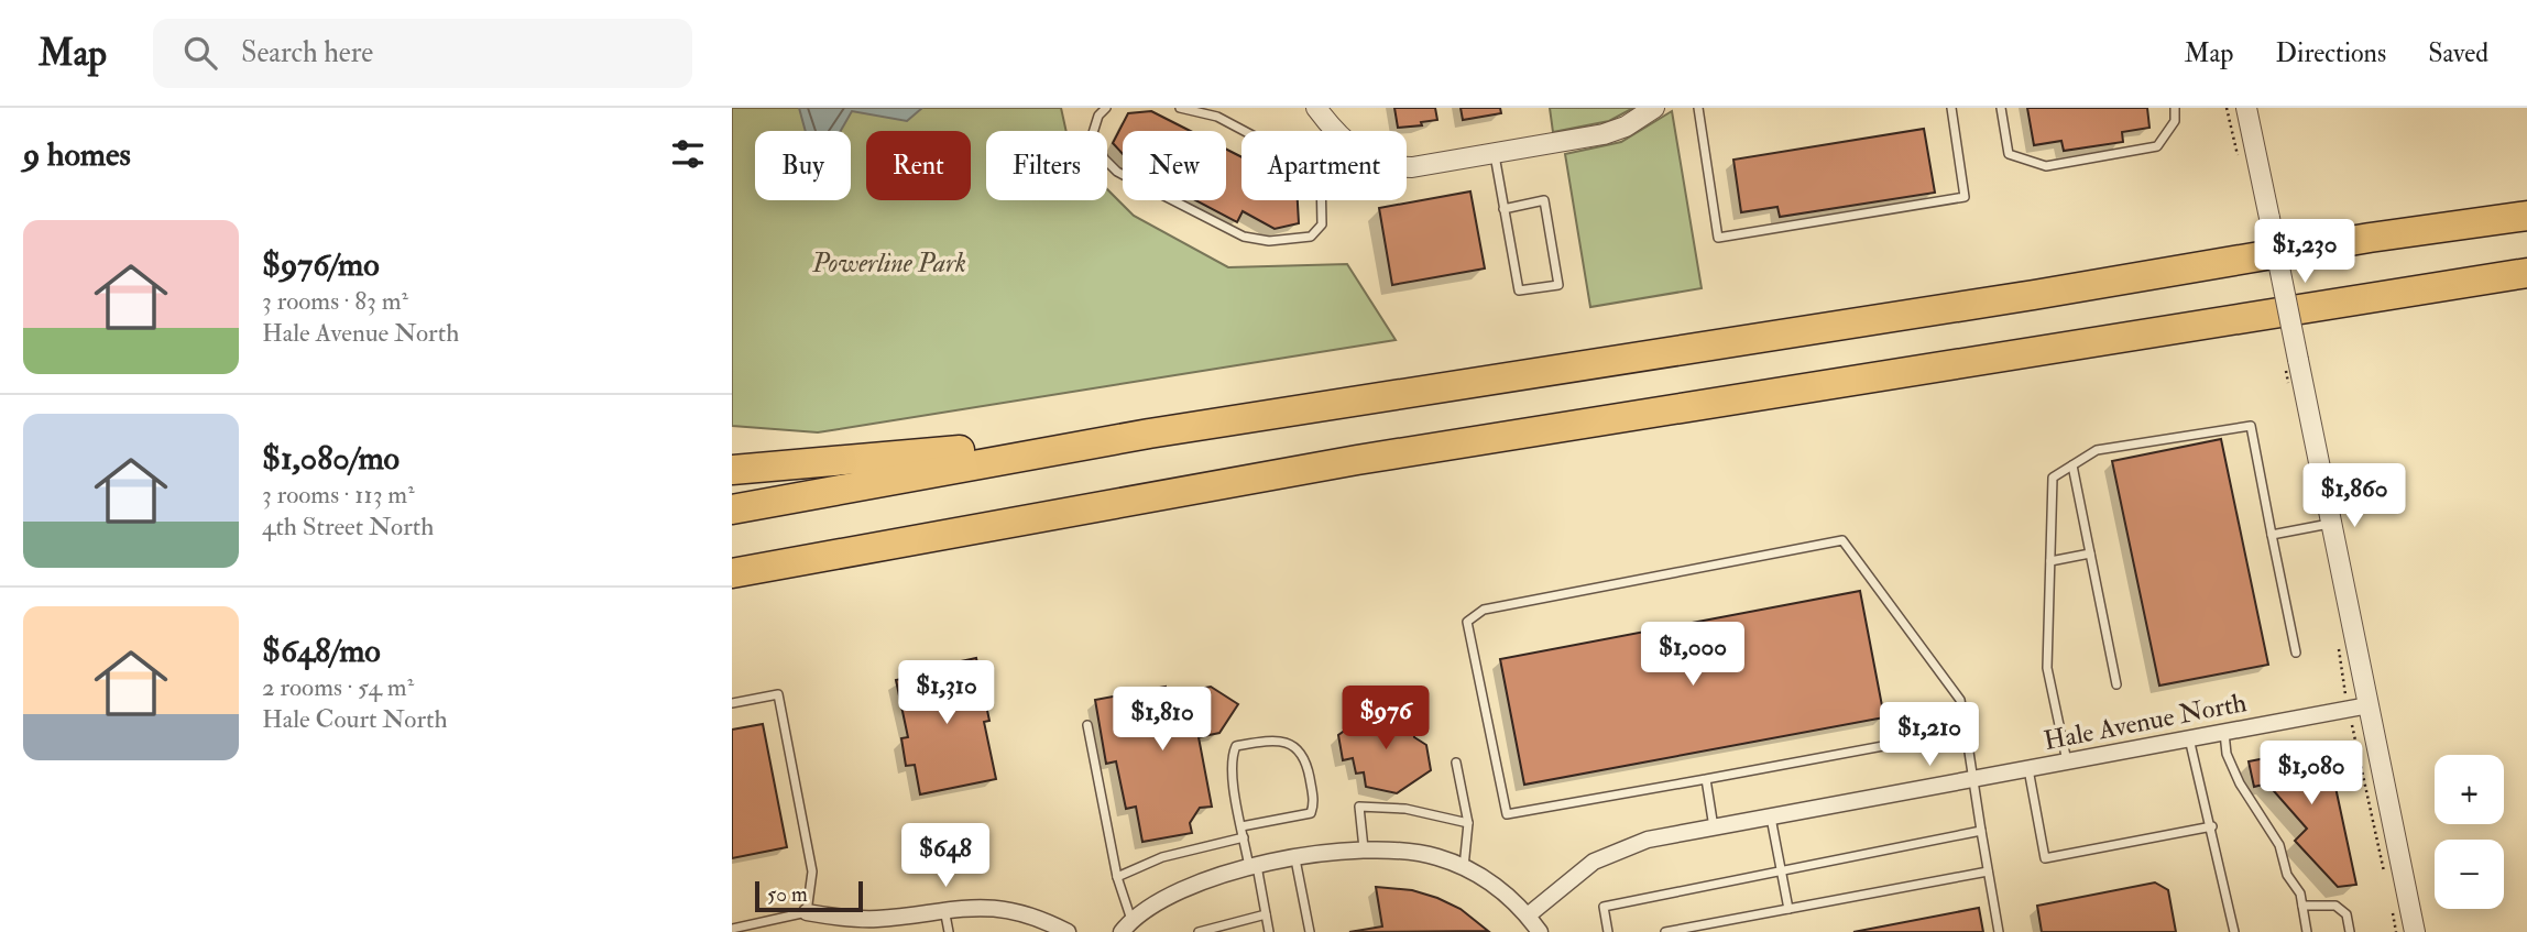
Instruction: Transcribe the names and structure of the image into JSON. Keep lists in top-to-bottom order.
{
  "streets": {
    "street": ["Hale Avenue North"]
  },
  "parks": ["Powerline Park"],
  "scale_bar": "50 m",
  "page": {
    "header": "Map",
    "search": "Search here",
    "nav": ["Map", "Directions", "Saved"],
    "heading": "9 homes",
    "chip": [
      "Buy",
      "Rent",
      "Filters",
      "New",
      "Apartment"
    ],
    "list": [
      {
        "name": "$976/mo",
        "note": "3 rooms · 83 m² · Hale Avenue North"
      },
      {
        "name": "$1,080/mo",
        "note": "3 rooms · 113 m² · 4th Street North"
      },
      {
        "name": "$648/mo",
        "note": "2 rooms · 54 m² · Hale Court North"
      }
    ],
    "price": [
      "$1,230",
      "$1,860",
      "$1,000",
      "$1,310",
      "$976",
      "$1,810",
      "$1,210",
      "$1,080",
      "$648"
    ],
    "map_buttons": ["+", "−"],
    "scale": "50 m"
  }
}
